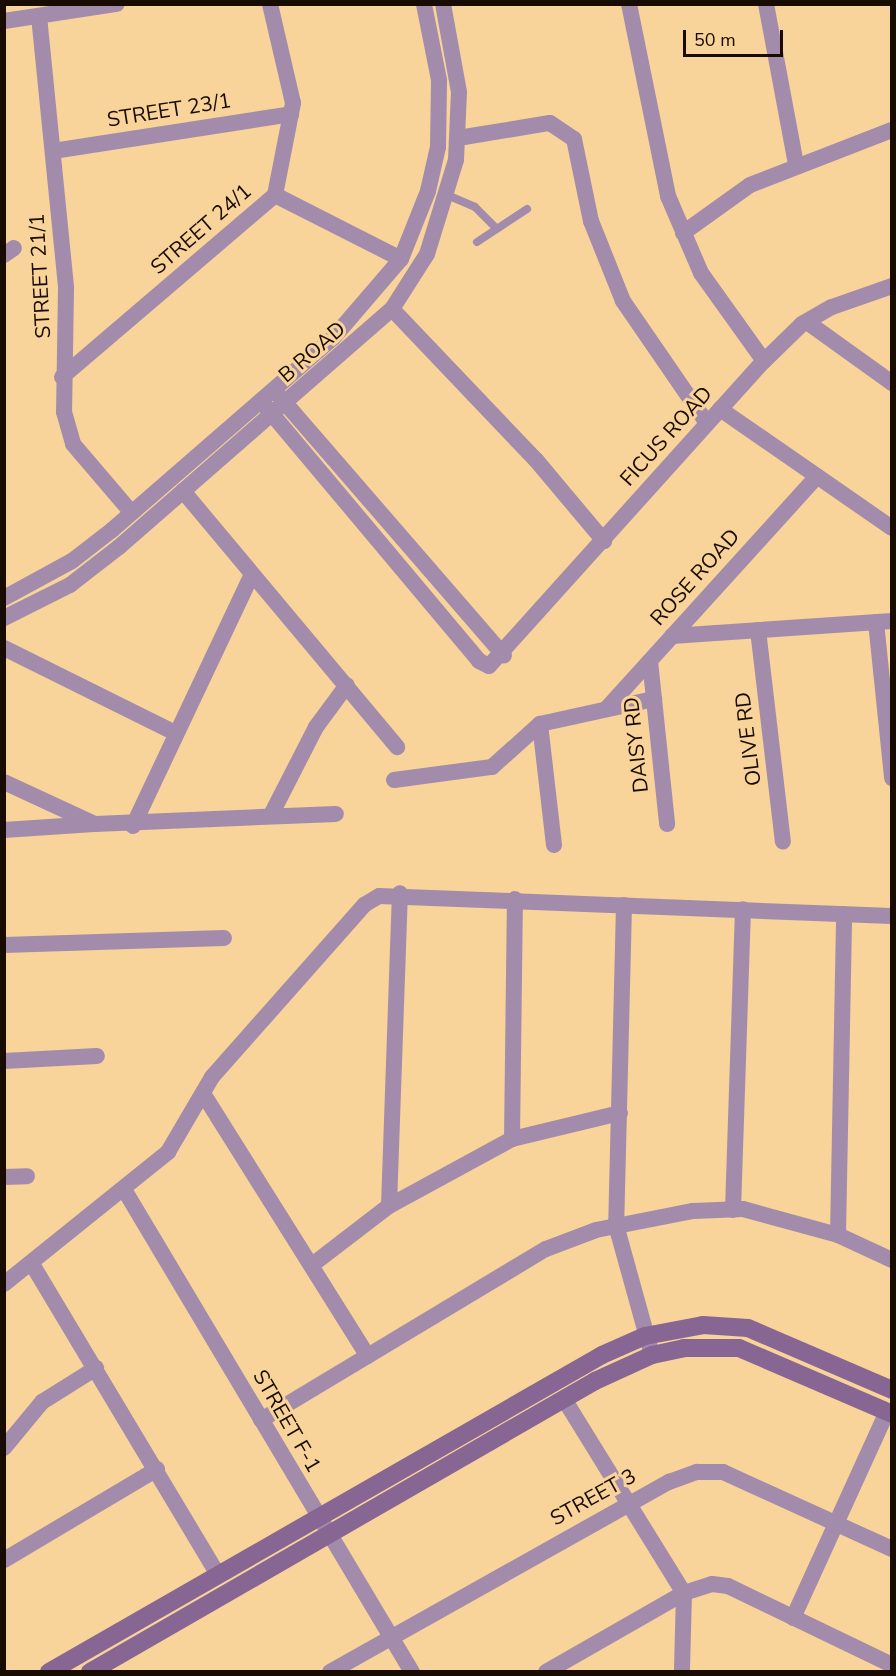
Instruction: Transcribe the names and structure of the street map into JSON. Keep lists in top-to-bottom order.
{
  "streets": {
    "street": [
      "STREET 23/1",
      "STREET 24/1",
      "STREET 21/1",
      "B ROAD",
      "FICUS ROAD",
      "ROSE ROAD",
      "OLIVE RD",
      "DAISY RD",
      "STREET F-1",
      "STREET 3"
    ]
  },
  "crossings": [
    ["STREET 23/1", "STREET 24/1"],
    ["STREET 23/1", "STREET 21/1"],
    ["STREET 24/1", "STREET 21/1"],
    ["STREET 21/1", "B ROAD"],
    ["B ROAD", "FICUS ROAD"],
    ["ROSE ROAD", "DAISY RD"],
    ["STREET F-1", "STREET 3"]
  ],
  "scale_bar": "50 m"
}
